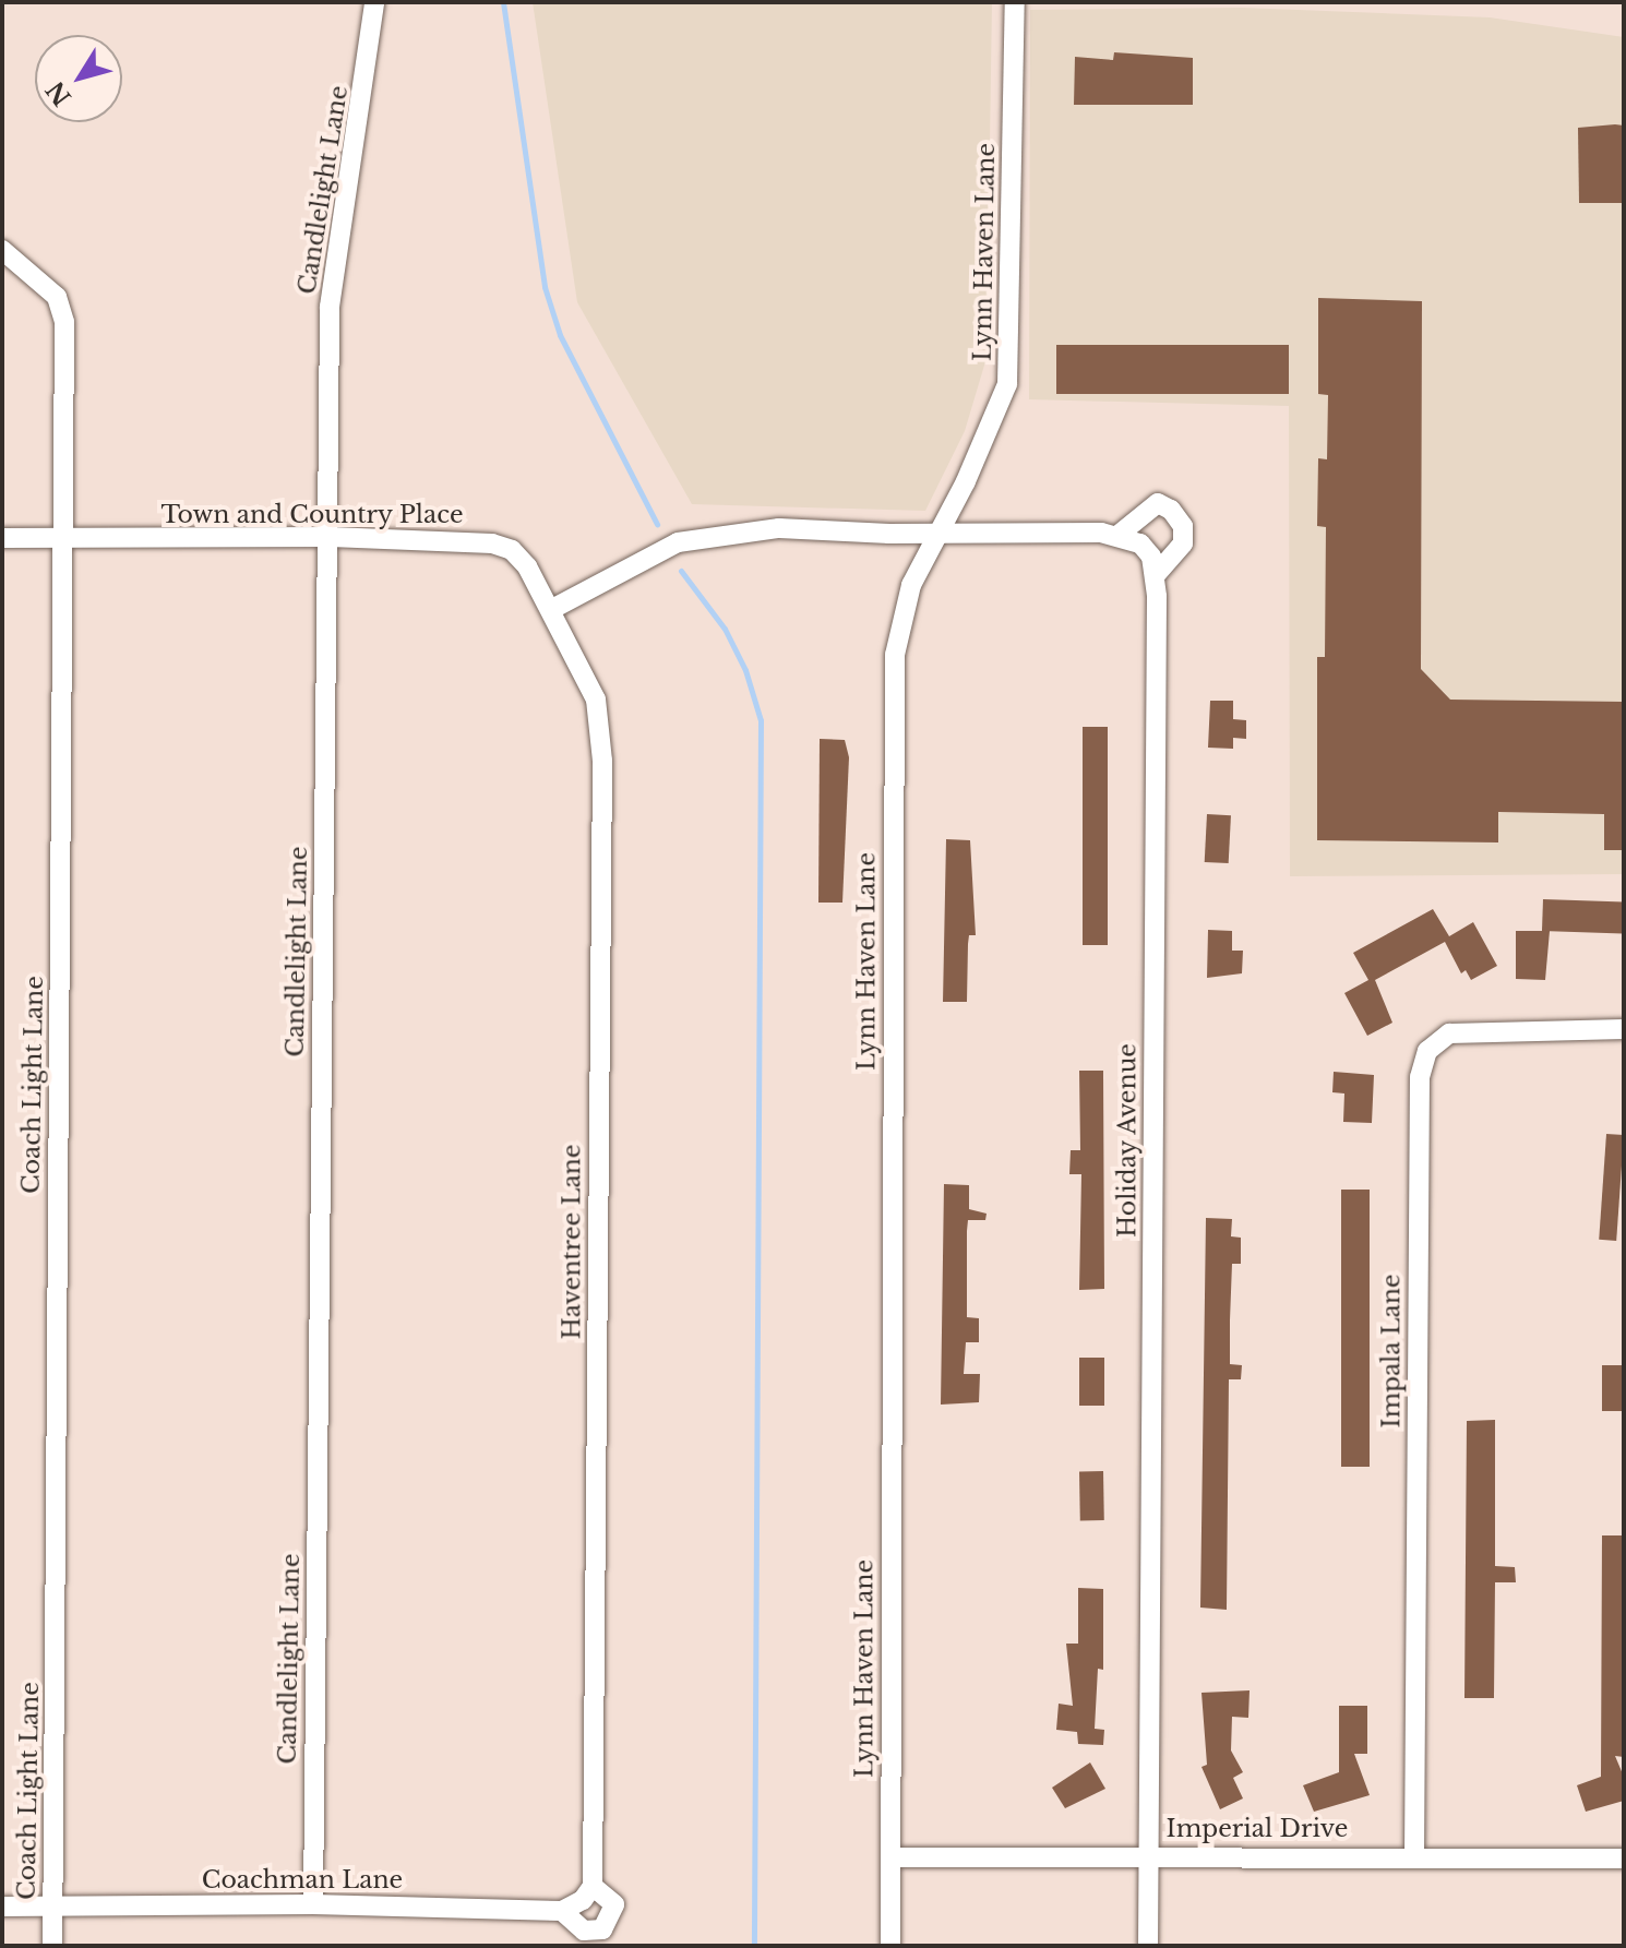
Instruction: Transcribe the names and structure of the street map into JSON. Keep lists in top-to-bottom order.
{
  "streets": {
    "street": [
      "Candlelight Lane",
      "Lynn Haven Lane",
      "Town and Country Place",
      "Coach Light Lane",
      "Holiday Avenue",
      "Haventree Lane",
      "Impala Lane",
      "Imperial Drive",
      "Coachman Lane"
    ]
  },
  "crossings": [
    ["Candlelight Lane", "Town and Country Place"],
    ["Candlelight Lane", "Coachman Lane"],
    ["Lynn Haven Lane", "Imperial Drive"],
    ["Town and Country Place", "Coach Light Lane"],
    ["Town and Country Place", "Haventree Lane"],
    ["Coach Light Lane", "Coachman Lane"],
    ["Holiday Avenue", "Imperial Drive"],
    ["Impala Lane", "Imperial Drive"]
  ],
  "north": "bottom left"
}
